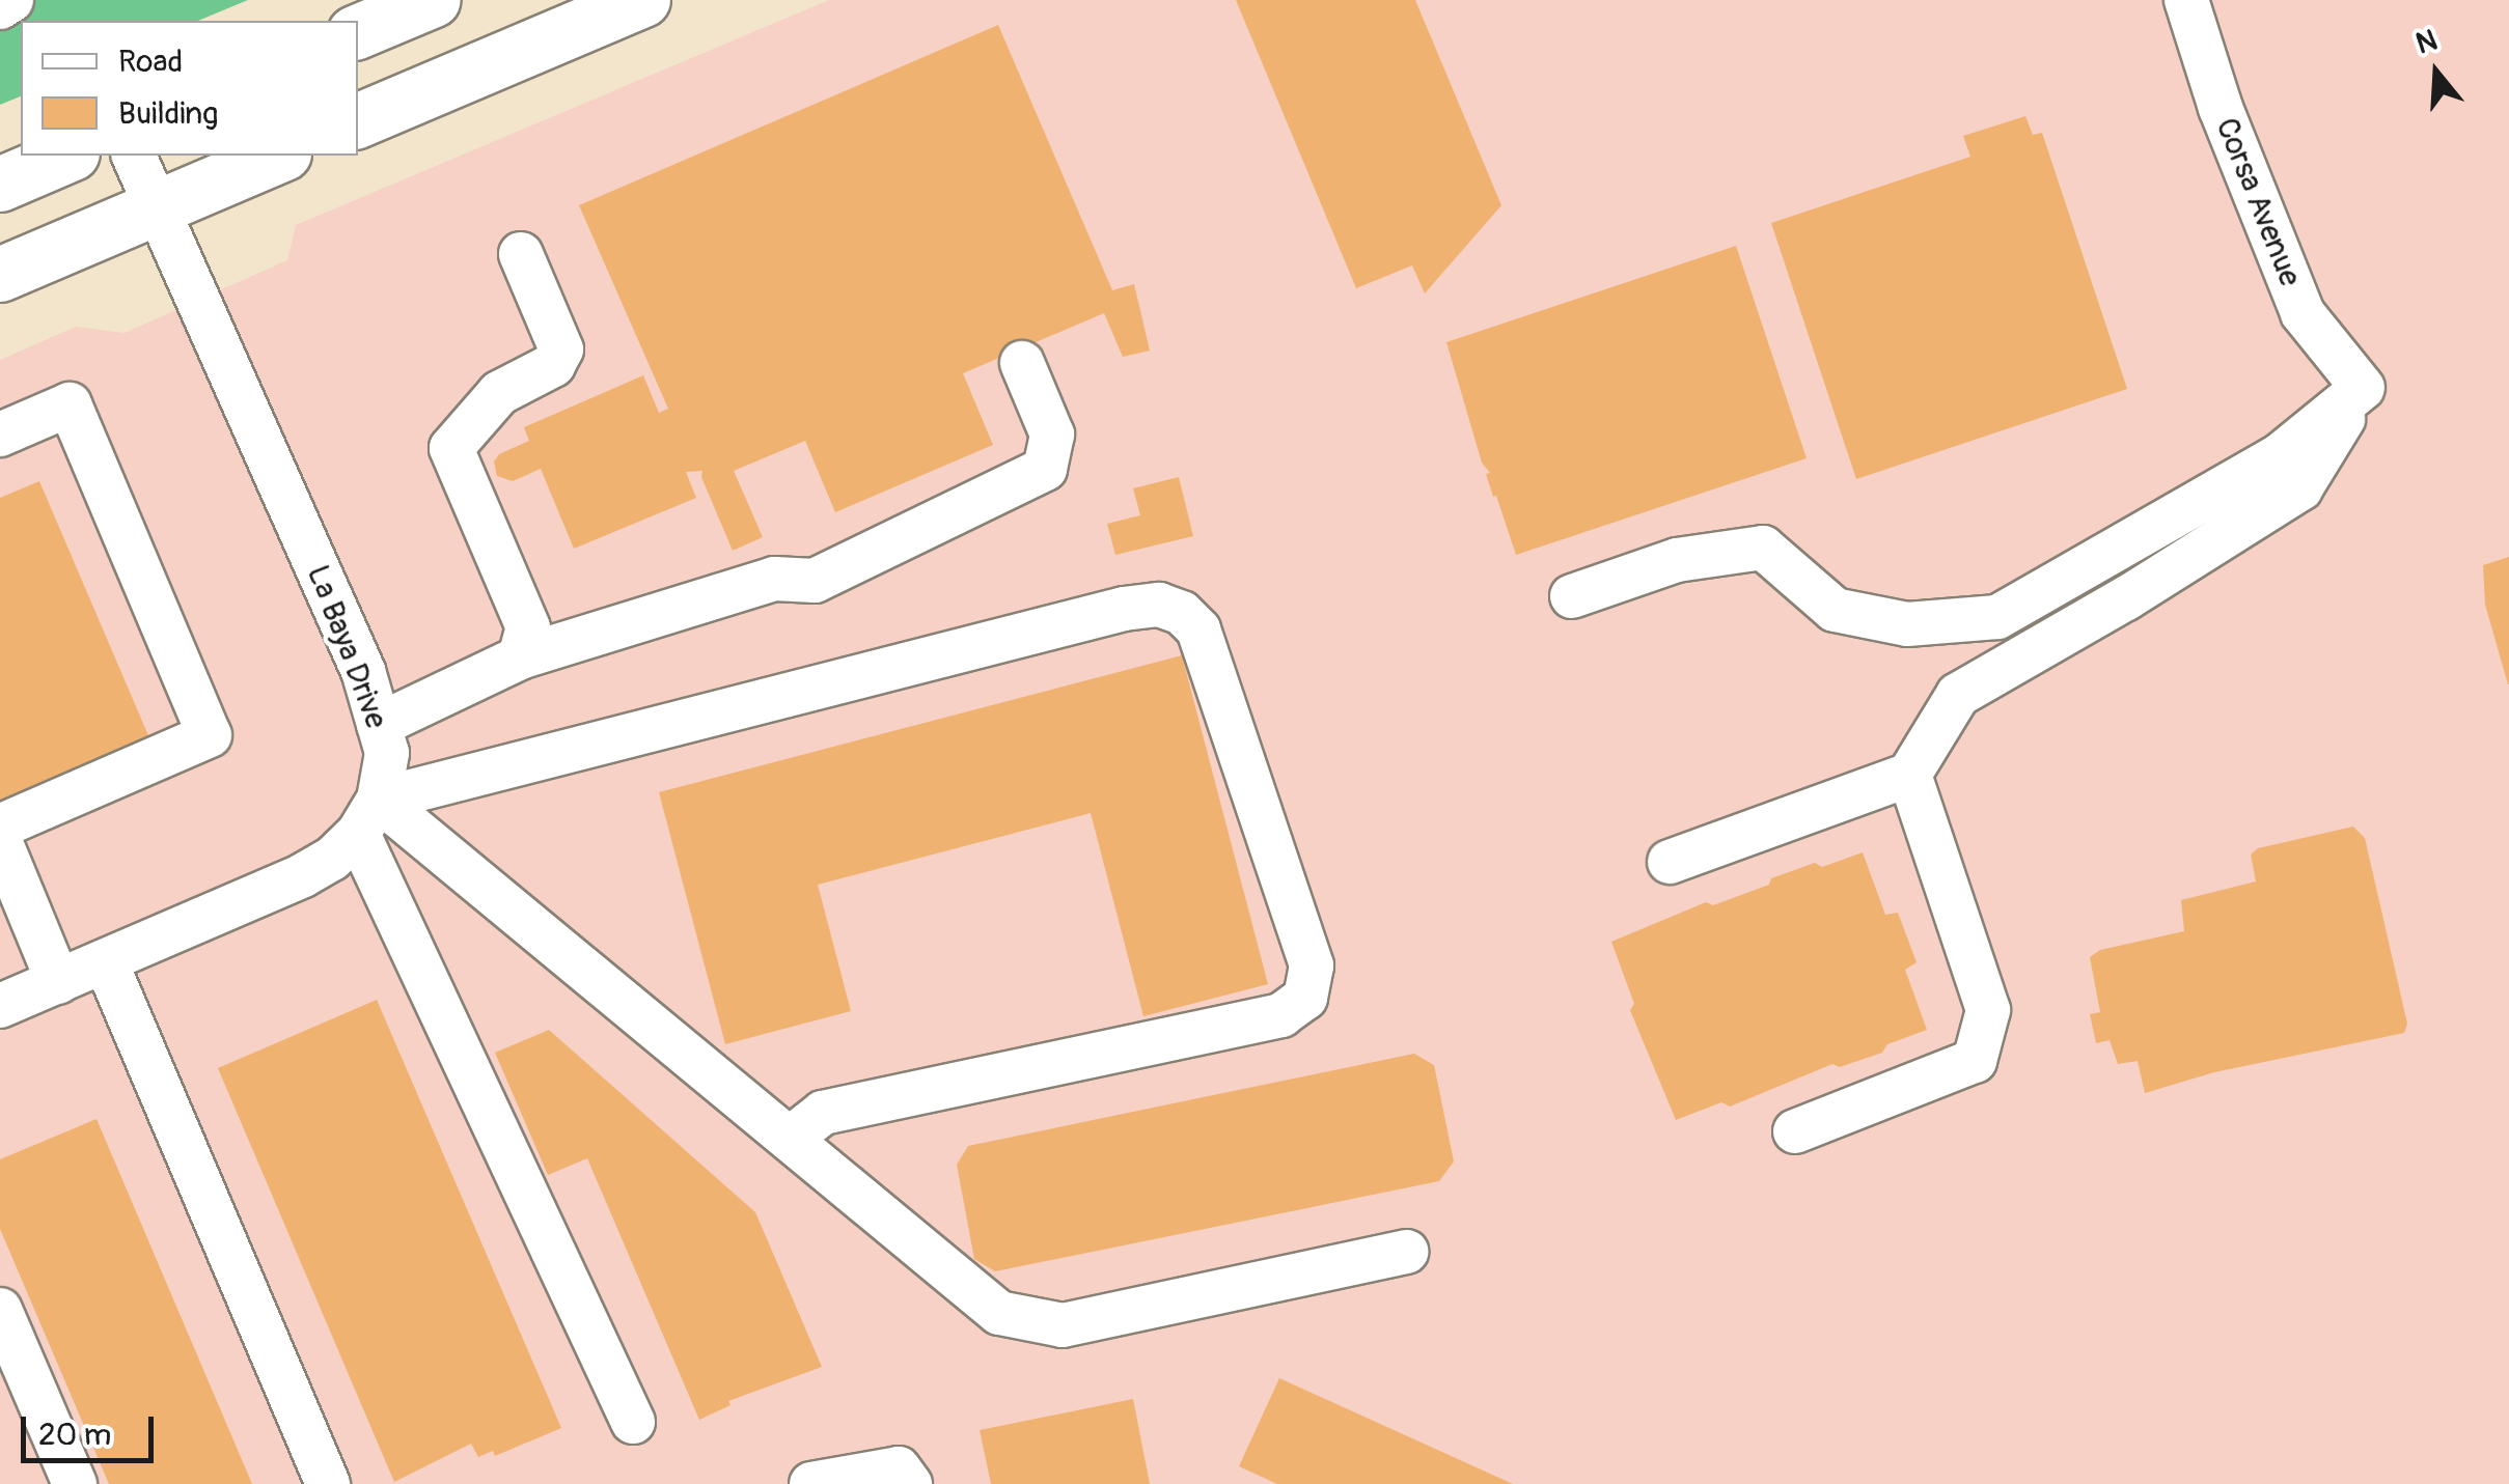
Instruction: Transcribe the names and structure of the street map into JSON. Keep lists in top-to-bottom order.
{
  "streets": {
    "street": ["Corsa Avenue", "La Baya Drive"]
  },
  "legend": ["Road", "Building"],
  "scale_bar": "20 m",
  "north": "top"
}
